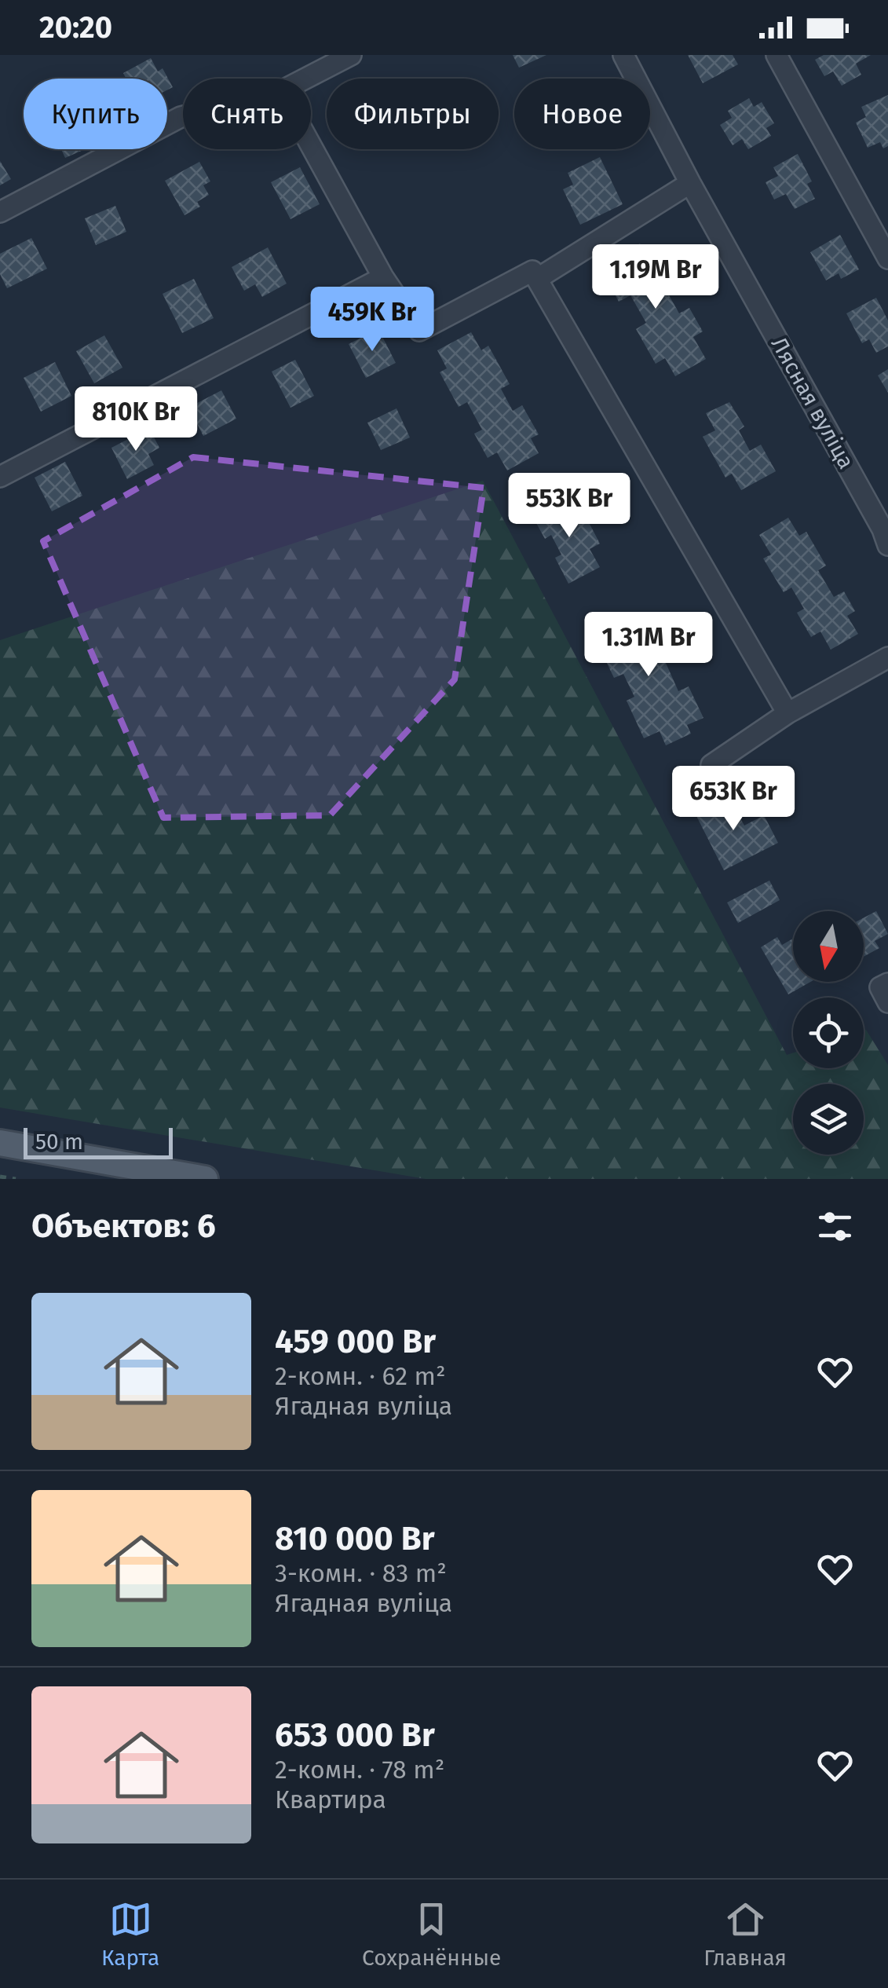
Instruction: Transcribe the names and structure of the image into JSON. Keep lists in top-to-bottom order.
{
  "streets": {
    "street": ["Лясная вуліца"]
  },
  "scale_bar": "50 m",
  "north": "bottom",
  "page": {
    "status": "20:20",
    "chip": [
      "Купить",
      "Снять",
      "Фильтры",
      "Новое"
    ],
    "price": [
      "1.19M Br",
      "459K Br",
      "810K Br",
      "553K Br",
      "1.31M Br",
      "653K Br"
    ],
    "scale": "50 m",
    "heading": "Объектов: 6",
    "list": [
      {
        "name": "459 000 Br",
        "note": "2-комн. · 62 m² · Ягадная вуліца"
      },
      {
        "name": "810 000 Br",
        "note": "3-комн. · 83 m² · Ягадная вуліца"
      },
      {
        "name": "653 000 Br",
        "note": "2-комн. · 78 m² · Квартира"
      }
    ],
    "tabs": ["Карта", "Сохранённые", "Главная"]
  }
}
